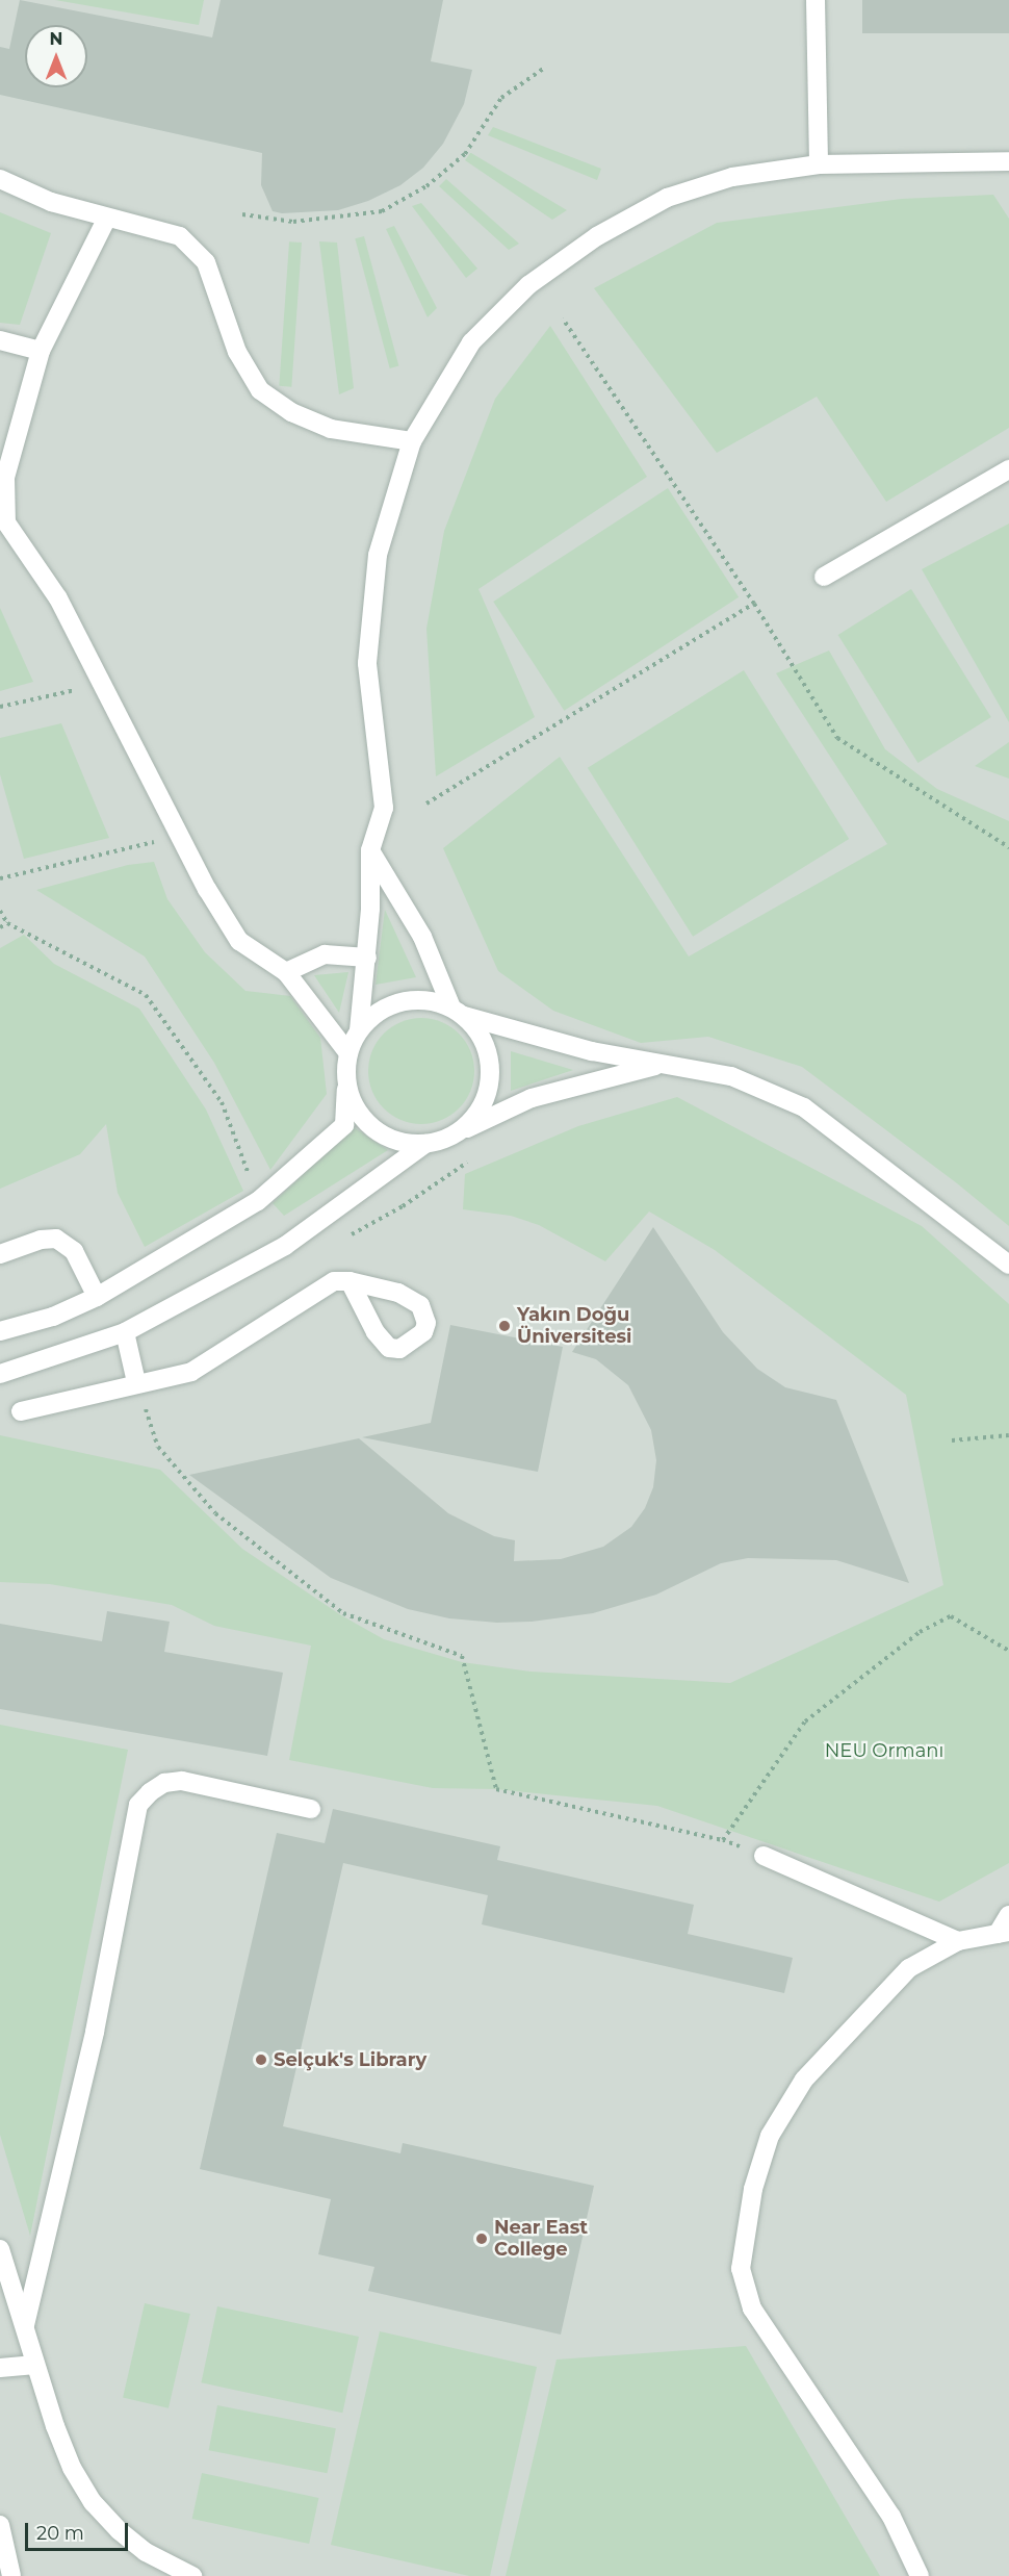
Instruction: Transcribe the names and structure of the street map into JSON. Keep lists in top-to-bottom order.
{
  "parks": ["NEU Ormanı"],
  "places": ["Yakın Doğu Üniversitesi", "Selçuk's Library", "Near East College"],
  "scale_bar": "20 m",
  "north": "top"
}
